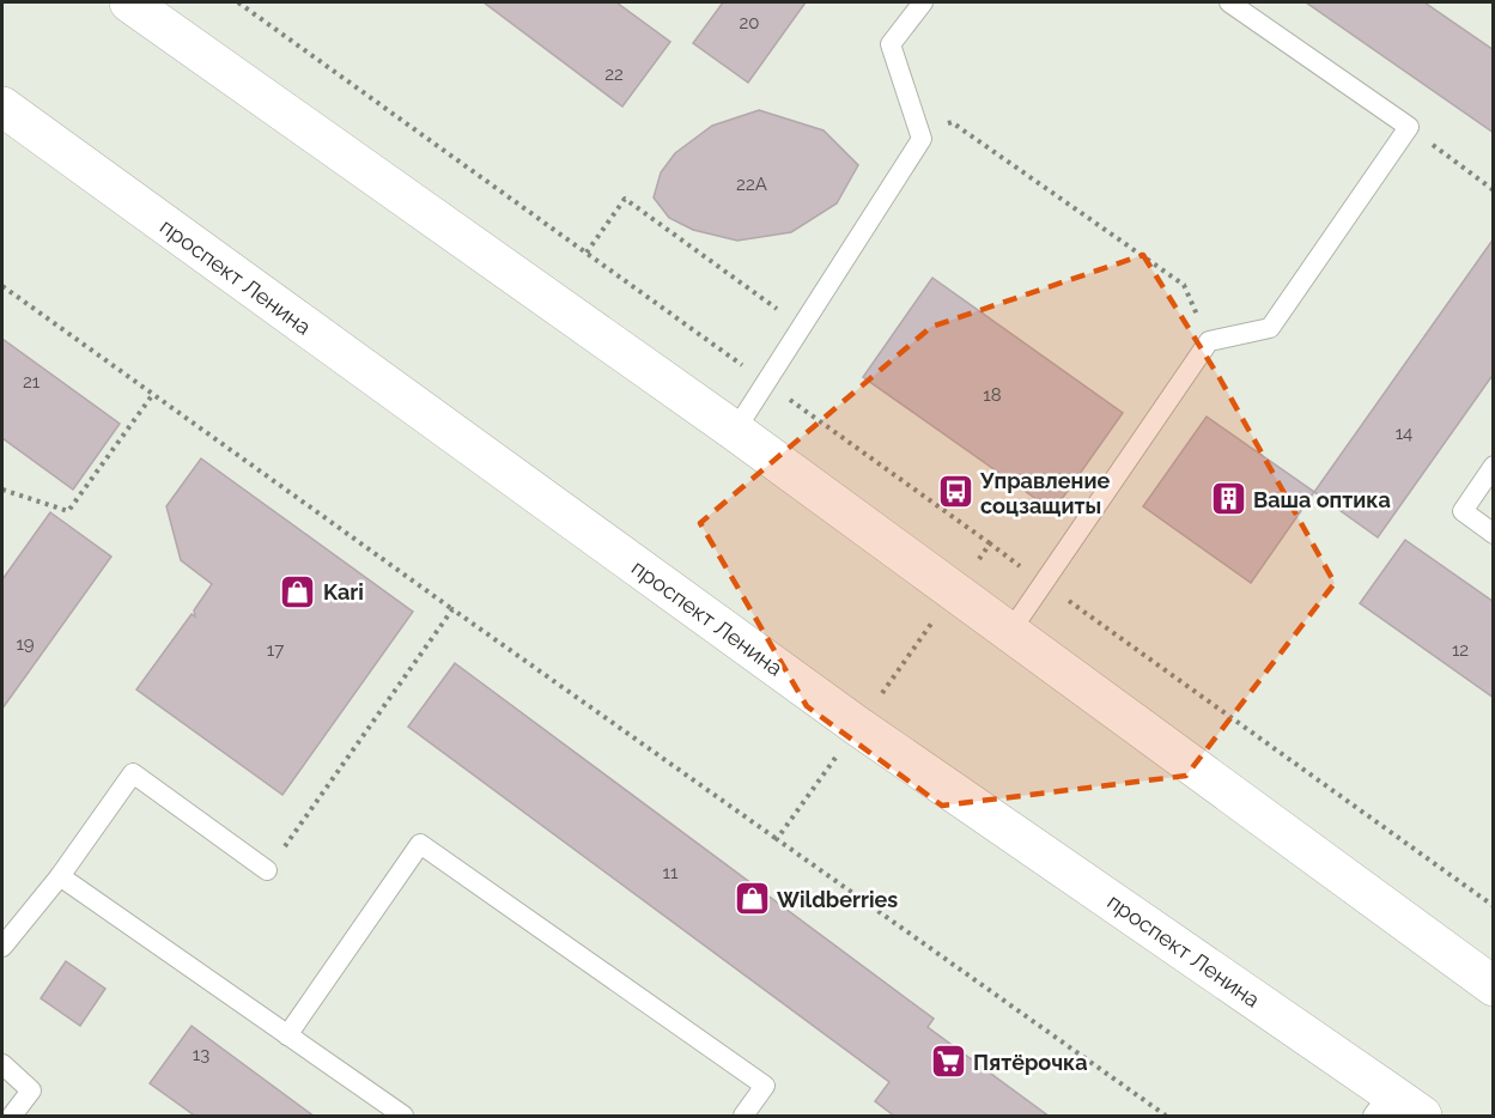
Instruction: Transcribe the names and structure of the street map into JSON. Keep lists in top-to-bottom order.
{
  "streets": {
    "main road": ["проспект Ленина"]
  },
  "places": {
    "bus stop": ["Управление соцзащиты"],
    "building": ["Ваша оптика"],
    "shop": ["Kari", "Wildberries"],
    "supermarket": ["Пятёрочка"]
  },
  "house_numbers": [
    "20",
    "22",
    "22А",
    "21",
    "18",
    "14",
    "19",
    "17",
    "12",
    "11",
    "13"
  ]
}
